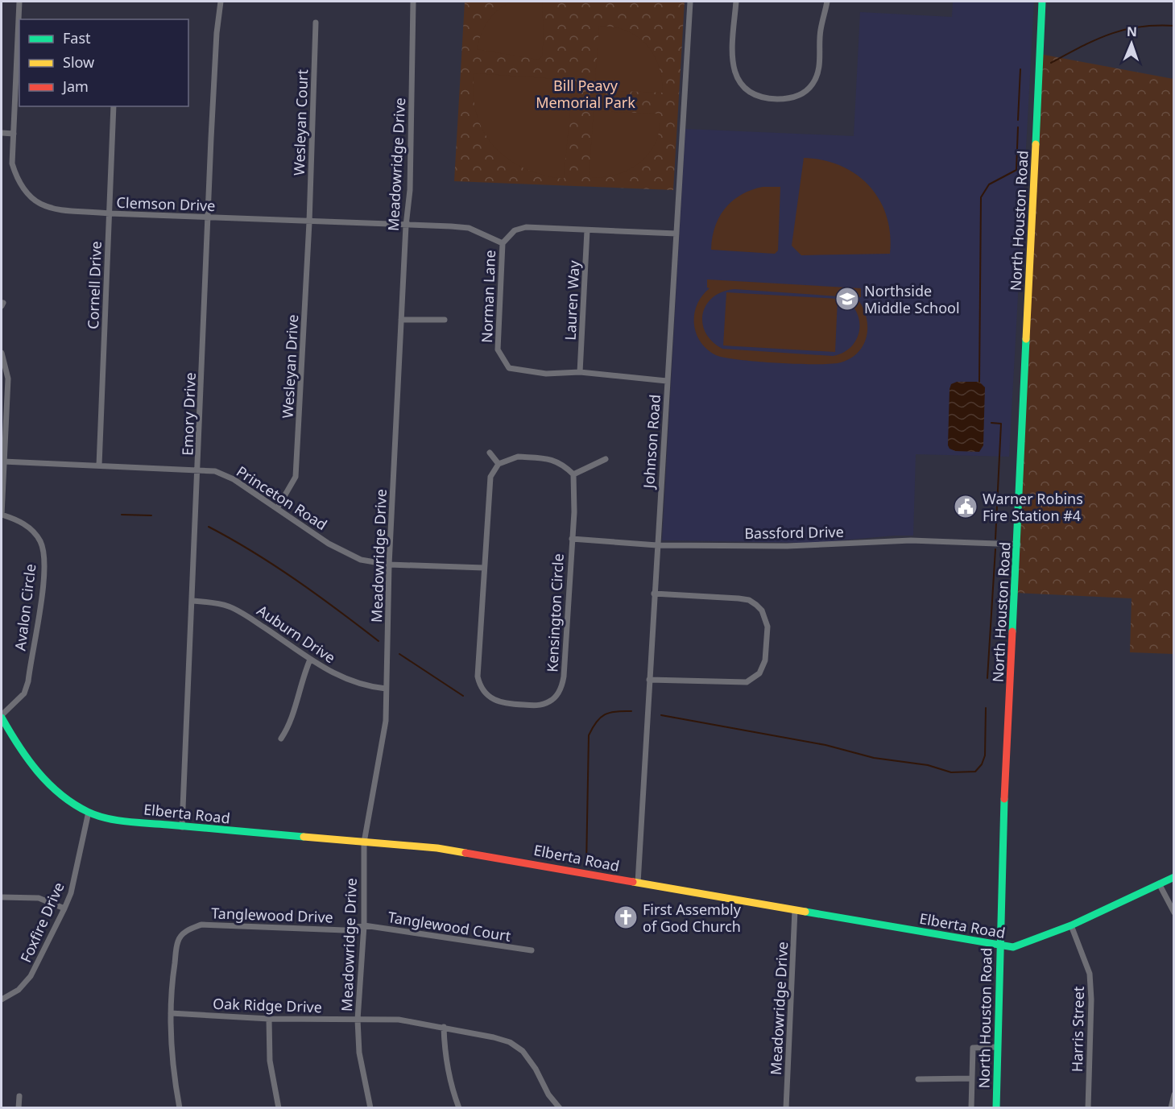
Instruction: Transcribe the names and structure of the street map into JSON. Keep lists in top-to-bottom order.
{
  "streets": {
    "street": [
      "Wesleyan Court",
      "Meadowridge Drive",
      "Clemson Drive",
      "North Houston Road",
      "Cornell Drive",
      "Norman Lane",
      "Lauren Way",
      "Wesleyan Drive",
      "Emory Drive",
      "Johnson Road",
      "Princeton Road",
      "Bassford Drive",
      "Avalon Circle",
      "Kensington Circle",
      "Auburn Drive",
      "Elberta Road",
      "Tanglewood Drive",
      "Foxfire Drive",
      "Tanglewood Court",
      "Oak Ridge Drive",
      "Harris Street"
    ]
  },
  "crossings": [
    ["Wesleyan Court", "Clemson Drive"],
    ["Wesleyan Court", "Wesleyan Drive"],
    ["Meadowridge Drive", "Clemson Drive"],
    ["Meadowridge Drive", "Princeton Road"],
    ["Meadowridge Drive", "Auburn Drive"],
    ["Meadowridge Drive", "Elberta Road"],
    ["Meadowridge Drive", "Tanglewood Drive"],
    ["Meadowridge Drive", "Tanglewood Court"],
    ["Meadowridge Drive", "Oak Ridge Drive"],
    ["Clemson Drive", "Cornell Drive"],
    ["Clemson Drive", "Norman Lane"],
    ["Clemson Drive", "Wesleyan Drive"],
    ["Clemson Drive", "Emory Drive"],
    ["North Houston Road", "Bassford Drive"],
    ["North Houston Road", "Elberta Road"],
    ["Cornell Drive", "Princeton Road"],
    ["Norman Lane", "Lauren Way"],
    ["Norman Lane", "Johnson Road"],
    ["Wesleyan Drive", "Princeton Road"],
    ["Emory Drive", "Princeton Road"],
    ["Emory Drive", "Auburn Drive"],
    ["Emory Drive", "Elberta Road"],
    ["Johnson Road", "Bassford Drive"],
    ["Johnson Road", "Elberta Road"],
    ["Princeton Road", "Kensington Circle"],
    ["Bassford Drive", "Kensington Circle"],
    ["Avalon Circle", "Elberta Road"],
    ["Elberta Road", "Foxfire Drive"],
    ["Elberta Road", "Harris Street"],
    ["Tanglewood Drive", "Tanglewood Court"],
    ["Tanglewood Drive", "Oak Ridge Drive"]
  ],
  "parks": ["Bill Peavy Memorial Park"],
  "places": {
    "school or university": ["Northside Middle School"],
    "public building": ["Warner Robins Fire Station #4"],
    "church": ["First Assembly of God Church"]
  },
  "legend": ["Fast", "Slow", "Jam"],
  "north": "top"
}
